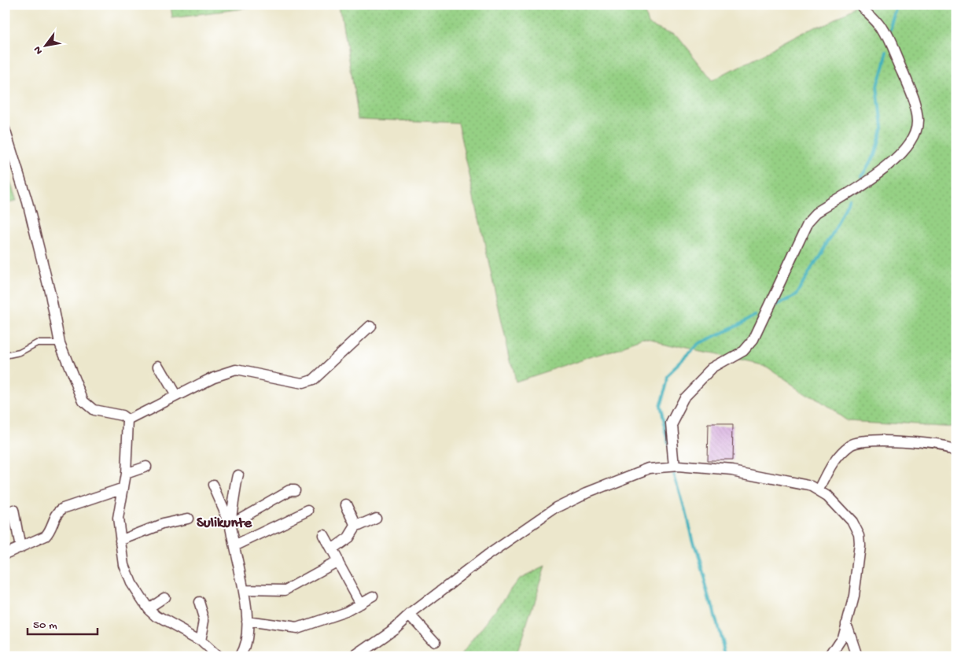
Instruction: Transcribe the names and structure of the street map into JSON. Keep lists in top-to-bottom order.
{
  "districts": ["Sulikunte"],
  "scale_bar": "50 m",
  "north": "bottom left"
}
